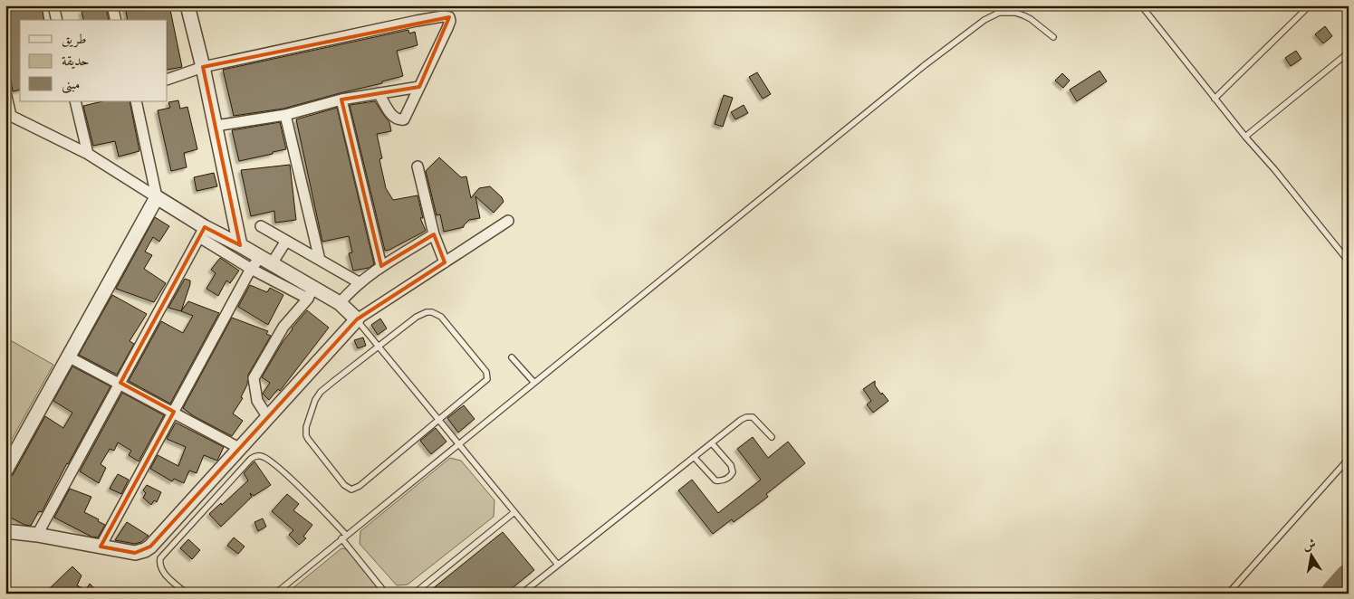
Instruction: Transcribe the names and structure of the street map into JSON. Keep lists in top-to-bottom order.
{
  "legend": ["طريق", "حديقة", "مبنى"],
  "north": "top"
}
